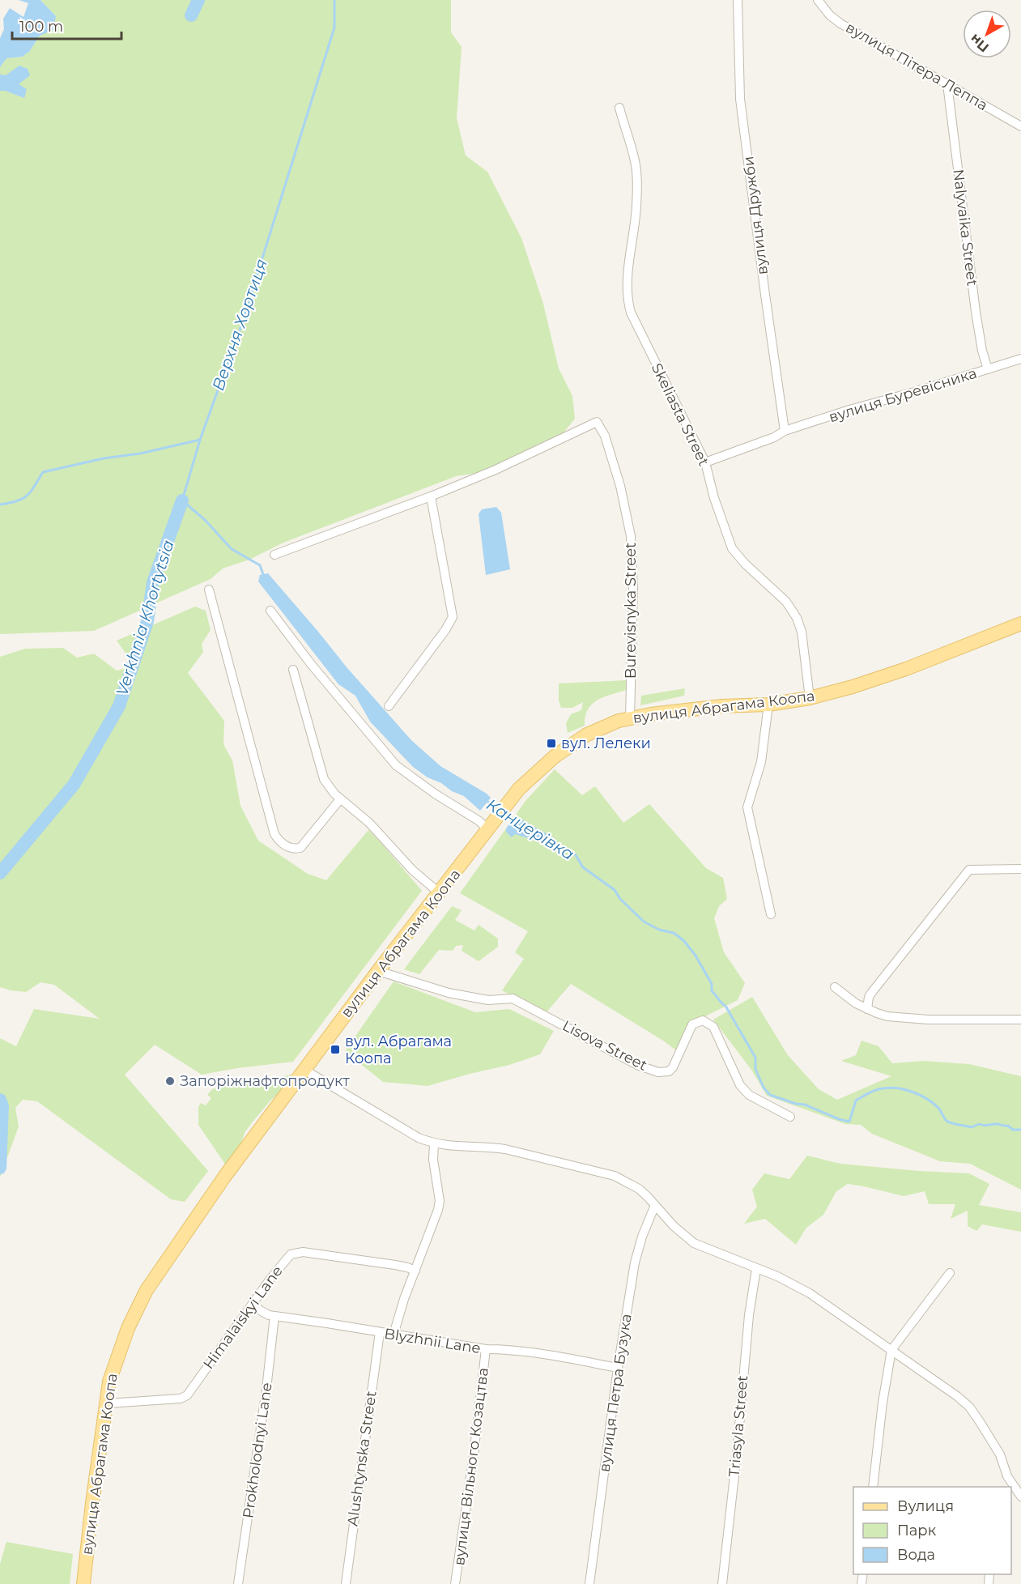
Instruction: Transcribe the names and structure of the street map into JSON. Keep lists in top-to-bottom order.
{
  "streets": {
    "main road": ["вулиця Абрагама Коопа"],
    "street": [
      "вулиця Пітера Леппа",
      "вулиця Дружби",
      "Nalyvaika Street",
      "вулиця Буревісника",
      "Skeliasta Street",
      "Burevisnyka Street",
      "Lisova Street",
      "Himalaiskyi Lane",
      "Blyzhnii Lane",
      "вулиця Петра Бузука",
      "Triasyla Street",
      "Prokholodnyi Lane",
      "Alushtynska Street",
      "вулиця Вільного Козацтва"
    ]
  },
  "crossings": [
    ["вулиця Пітера Леппа", "Nalyvaika Street"],
    ["вулиця Дружби", "вулиця Буревісника"],
    ["Nalyvaika Street", "вулиця Буревісника"],
    ["Skeliasta Street", "вулиця Абрагама Коопа"],
    ["Burevisnyka Street", "вулиця Абрагама Коопа"],
    ["вулиця Абрагама Коопа", "Lisova Street"],
    ["вулиця Абрагама Коопа", "Himalaiskyi Lane"],
    ["Himalaiskyi Lane", "Blyzhnii Lane"],
    ["Blyzhnii Lane", "вулиця Петра Бузука"],
    ["Blyzhnii Lane", "Prokholodnyi Lane"],
    ["Blyzhnii Lane", "Alushtynska Street"],
    ["Blyzhnii Lane", "вулиця Вільного Козацтва"]
  ],
  "water": ["Верхня Хортиця", "Verkhnia Khortytsia", "Канцерівка"],
  "places": {
    "transit": ["вул. Лелеки", "вул. Абрагама Коопа"],
    "other": ["Запоріжнафтопродукт"]
  },
  "legend": ["Вулиця", "Парк", "Вода"],
  "scale_bar": "100 m",
  "north": "bottom left"
}
